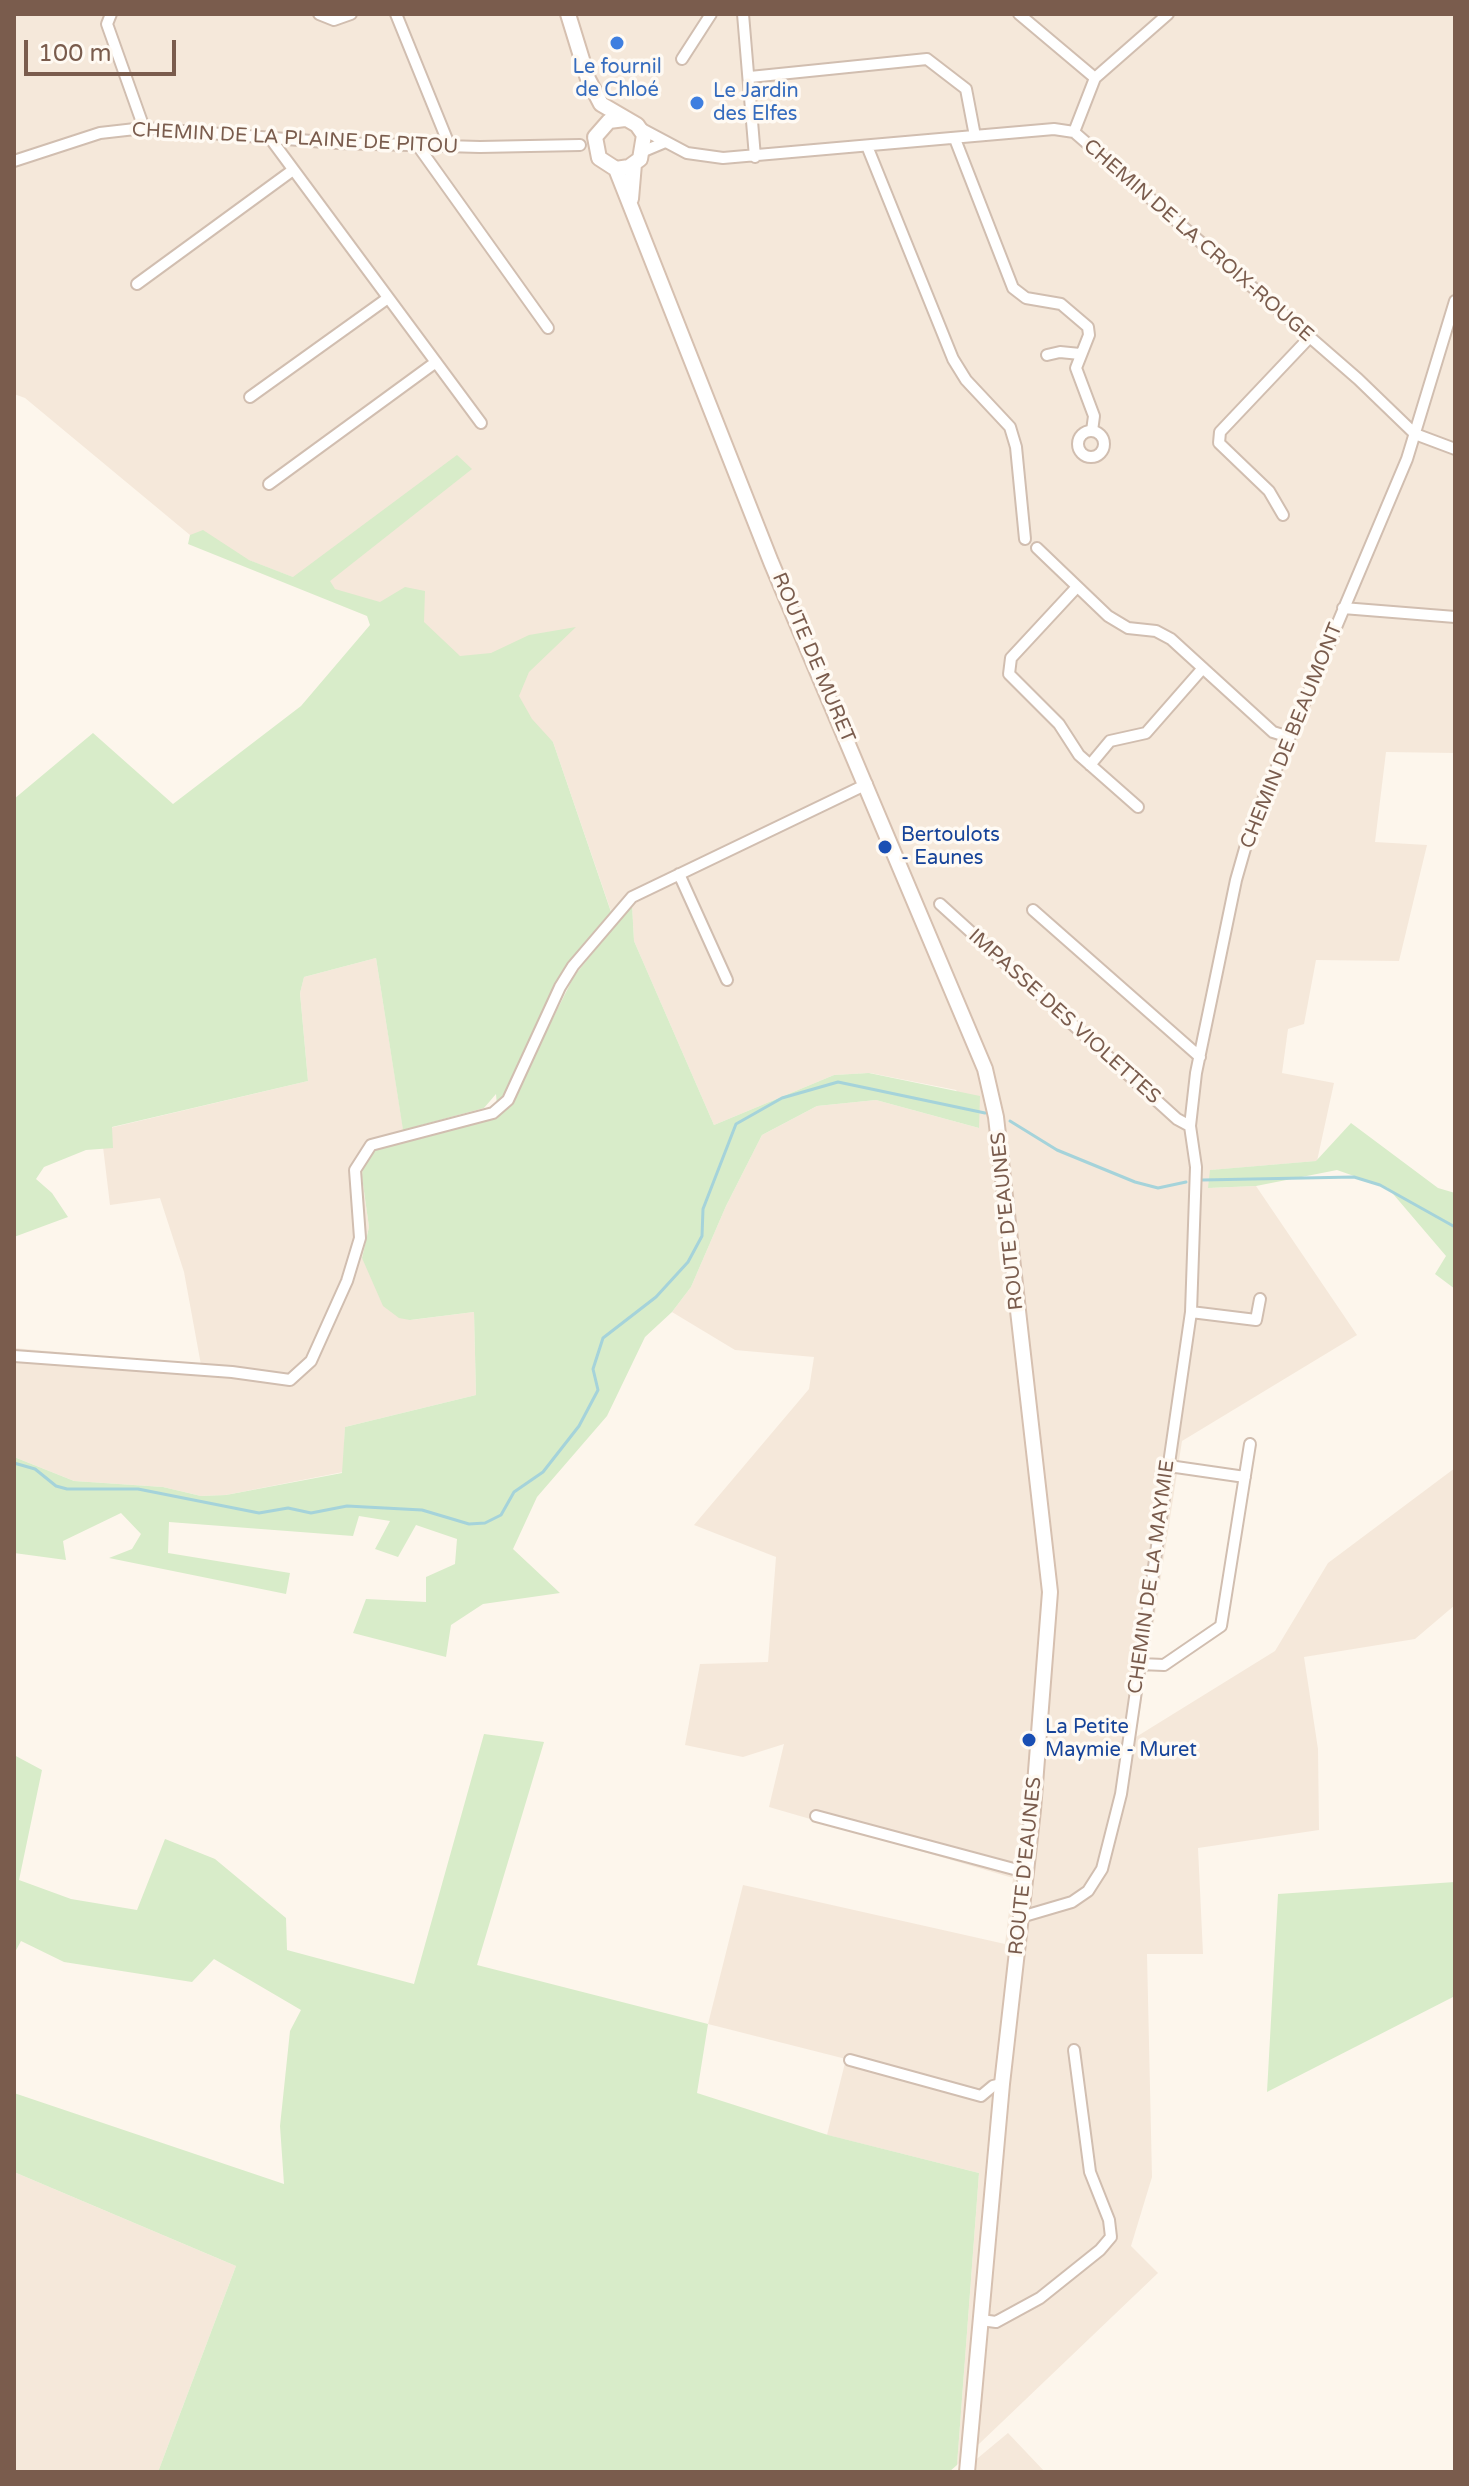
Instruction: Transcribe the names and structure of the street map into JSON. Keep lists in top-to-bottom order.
{
  "streets": {
    "main road": ["ROUTE DE MURET", "ROUTE D'EAUNES"],
    "street": [
      "CHEMIN DE LA PLAINE DE PITOU",
      "CHEMIN DE LA CROIX-ROUGE",
      "CHEMIN DE BEAUMONT",
      "IMPASSE DES VIOLETTES",
      "CHEMIN DE LA MAYMIE"
    ]
  },
  "crossings": [
    ["CHEMIN DE LA PLAINE DE PITOU", "CHEMIN DE LA CROIX-ROUGE"],
    ["CHEMIN DE LA PLAINE DE PITOU", "ROUTE DE MURET"],
    ["CHEMIN DE LA CROIX-ROUGE", "ROUTE DE MURET"],
    ["CHEMIN DE LA CROIX-ROUGE", "CHEMIN DE BEAUMONT"],
    ["ROUTE DE MURET", "ROUTE D'EAUNES"],
    ["CHEMIN DE BEAUMONT", "IMPASSE DES VIOLETTES"],
    ["CHEMIN DE BEAUMONT", "CHEMIN DE LA MAYMIE"],
    ["ROUTE D'EAUNES", "CHEMIN DE LA MAYMIE"]
  ],
  "places": [
    "Le fournil de Chloé",
    "Le Jardin des Elfes",
    "Bertoulots - Eaunes",
    "La Petite Maymie - Muret"
  ],
  "scale_bar": "100 m"
}
